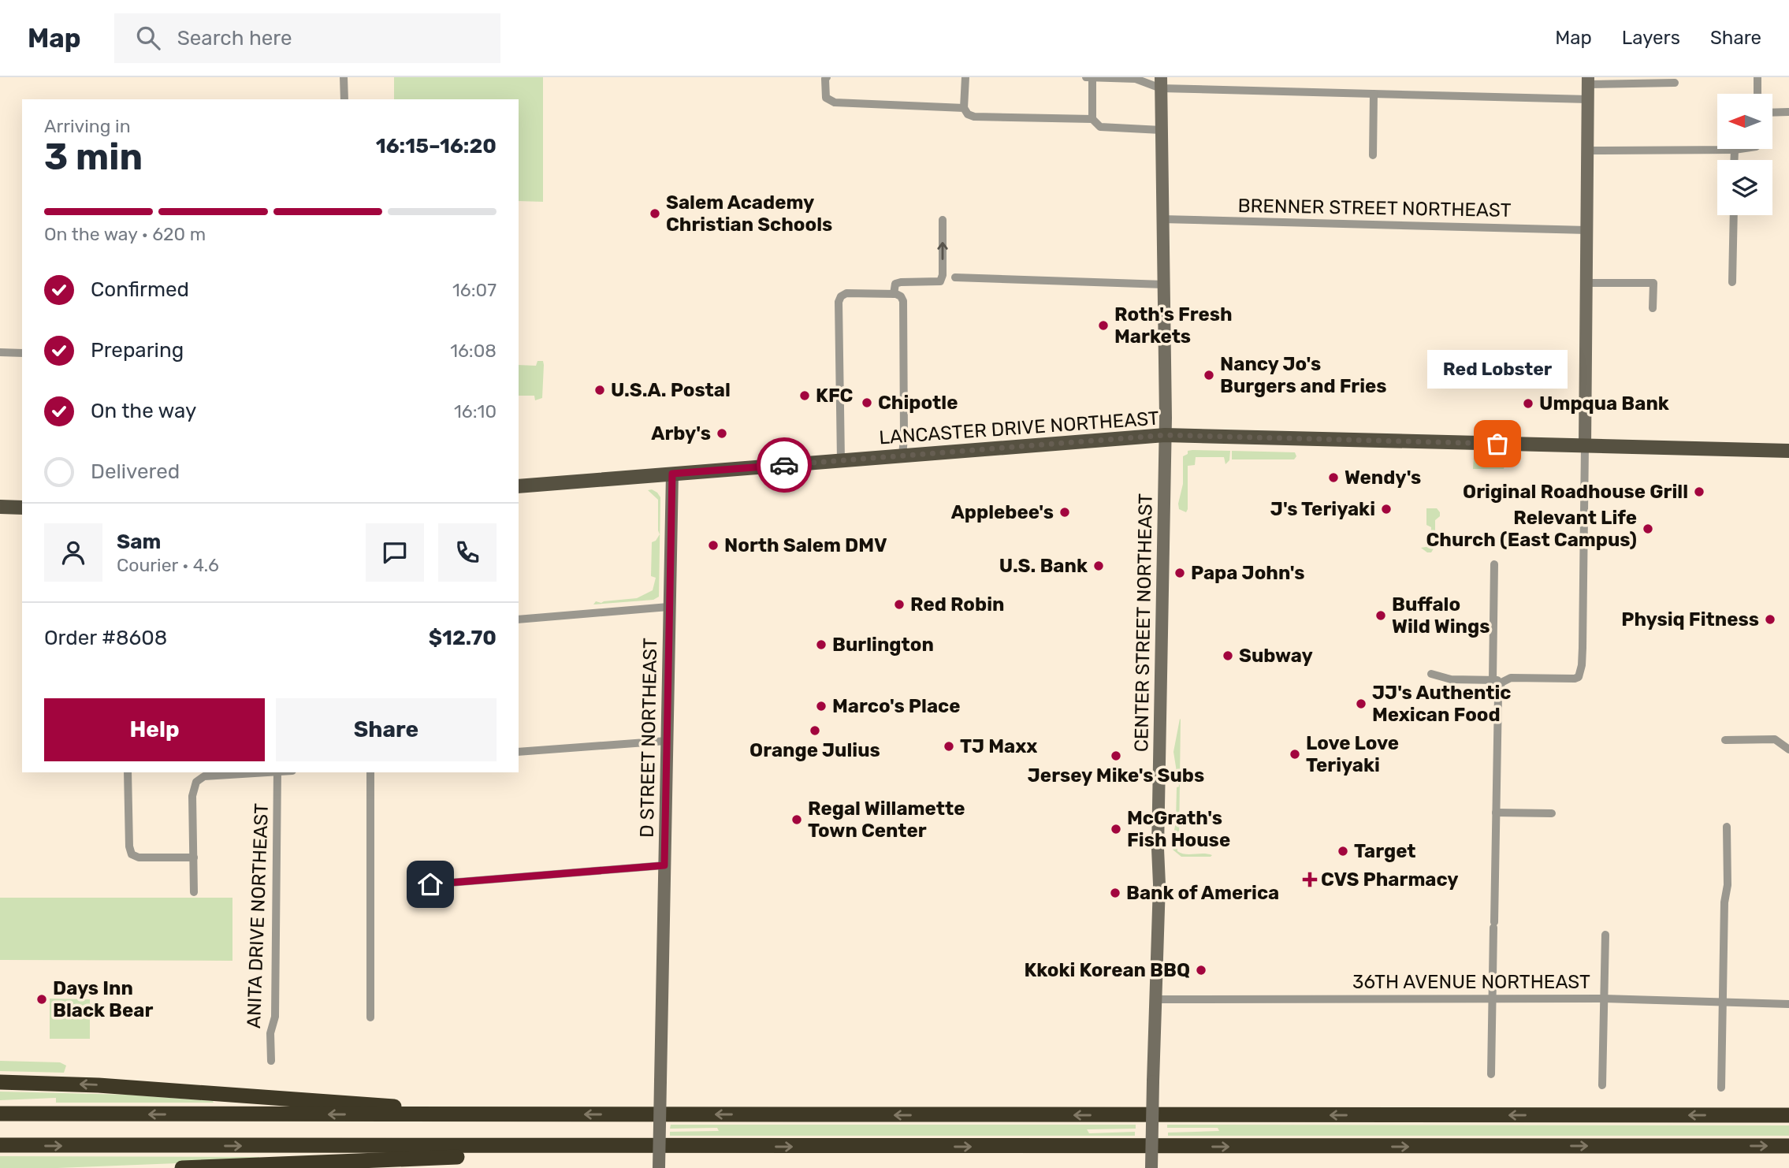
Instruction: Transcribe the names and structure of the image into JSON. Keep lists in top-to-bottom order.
{
  "streets": {
    "main road": ["LANCASTER DRIVE NORTHEAST", "CENTER STREET NORTHEAST", "D STREET NORTHEAST"],
    "street": ["BRENNER STREET NORTHEAST", "ANITA DRIVE NORTHEAST", "36TH AVENUE NORTHEAST"]
  },
  "crossings": [
    ["BRENNER STREET NORTHEAST", "CENTER STREET NORTHEAST"],
    ["LANCASTER DRIVE NORTHEAST", "CENTER STREET NORTHEAST"],
    ["LANCASTER DRIVE NORTHEAST", "D STREET NORTHEAST"],
    ["CENTER STREET NORTHEAST", "36TH AVENUE NORTHEAST"]
  ],
  "places": {
    "other": [
      "Salem Academy Christian Schools",
      "Roth's Fresh Markets",
      "Nancy Jo's Burgers and Fries",
      "U.S.A. Postal",
      "KFC",
      "Chipotle",
      "Umpqua Bank",
      "Arby's",
      "Red Lobster",
      "Wendy's",
      "Original Roadhouse Grill",
      "J's Teriyaki",
      "Applebee's",
      "Relevant Life Church (East Campus)",
      "North Salem DMV",
      "U.S. Bank",
      "Papa John's",
      "Red Robin",
      "Buffalo Wild Wings",
      "Physiq Fitness",
      "Burlington",
      "Subway",
      "JJ's Authentic Mexican Food",
      "Marco's Place",
      "Orange Julius",
      "TJ Maxx",
      "Love Love Teriyaki",
      "Jersey Mike's Subs",
      "Regal Willamette Town Center",
      "McGrath's Fish House",
      "Target",
      "Bank of America",
      "Kkoki Korean BBQ",
      "Days Inn Black Bear"
    ],
    "health": ["CVS Pharmacy"]
  },
  "north": "left",
  "page": {
    "header": "Map",
    "search": "Search here",
    "nav": ["Map", "Layers", "Share"],
    "heading": ["3 min", "Arriving in", "16:15–16:20"],
    "panel": [
      "Sam",
      "Courier · 4.6",
      "Order #8608",
      "$12.70"
    ],
    "bar": "On the way · 620 m",
    "list": [
      ["Confirmed", "16:07"],
      ["Preparing", "16:08"],
      ["On the way", "16:10"],
      "Delivered"
    ],
    "bubble": "Red Lobster",
    "buttons": ["Help", "Share"]
  }
}
